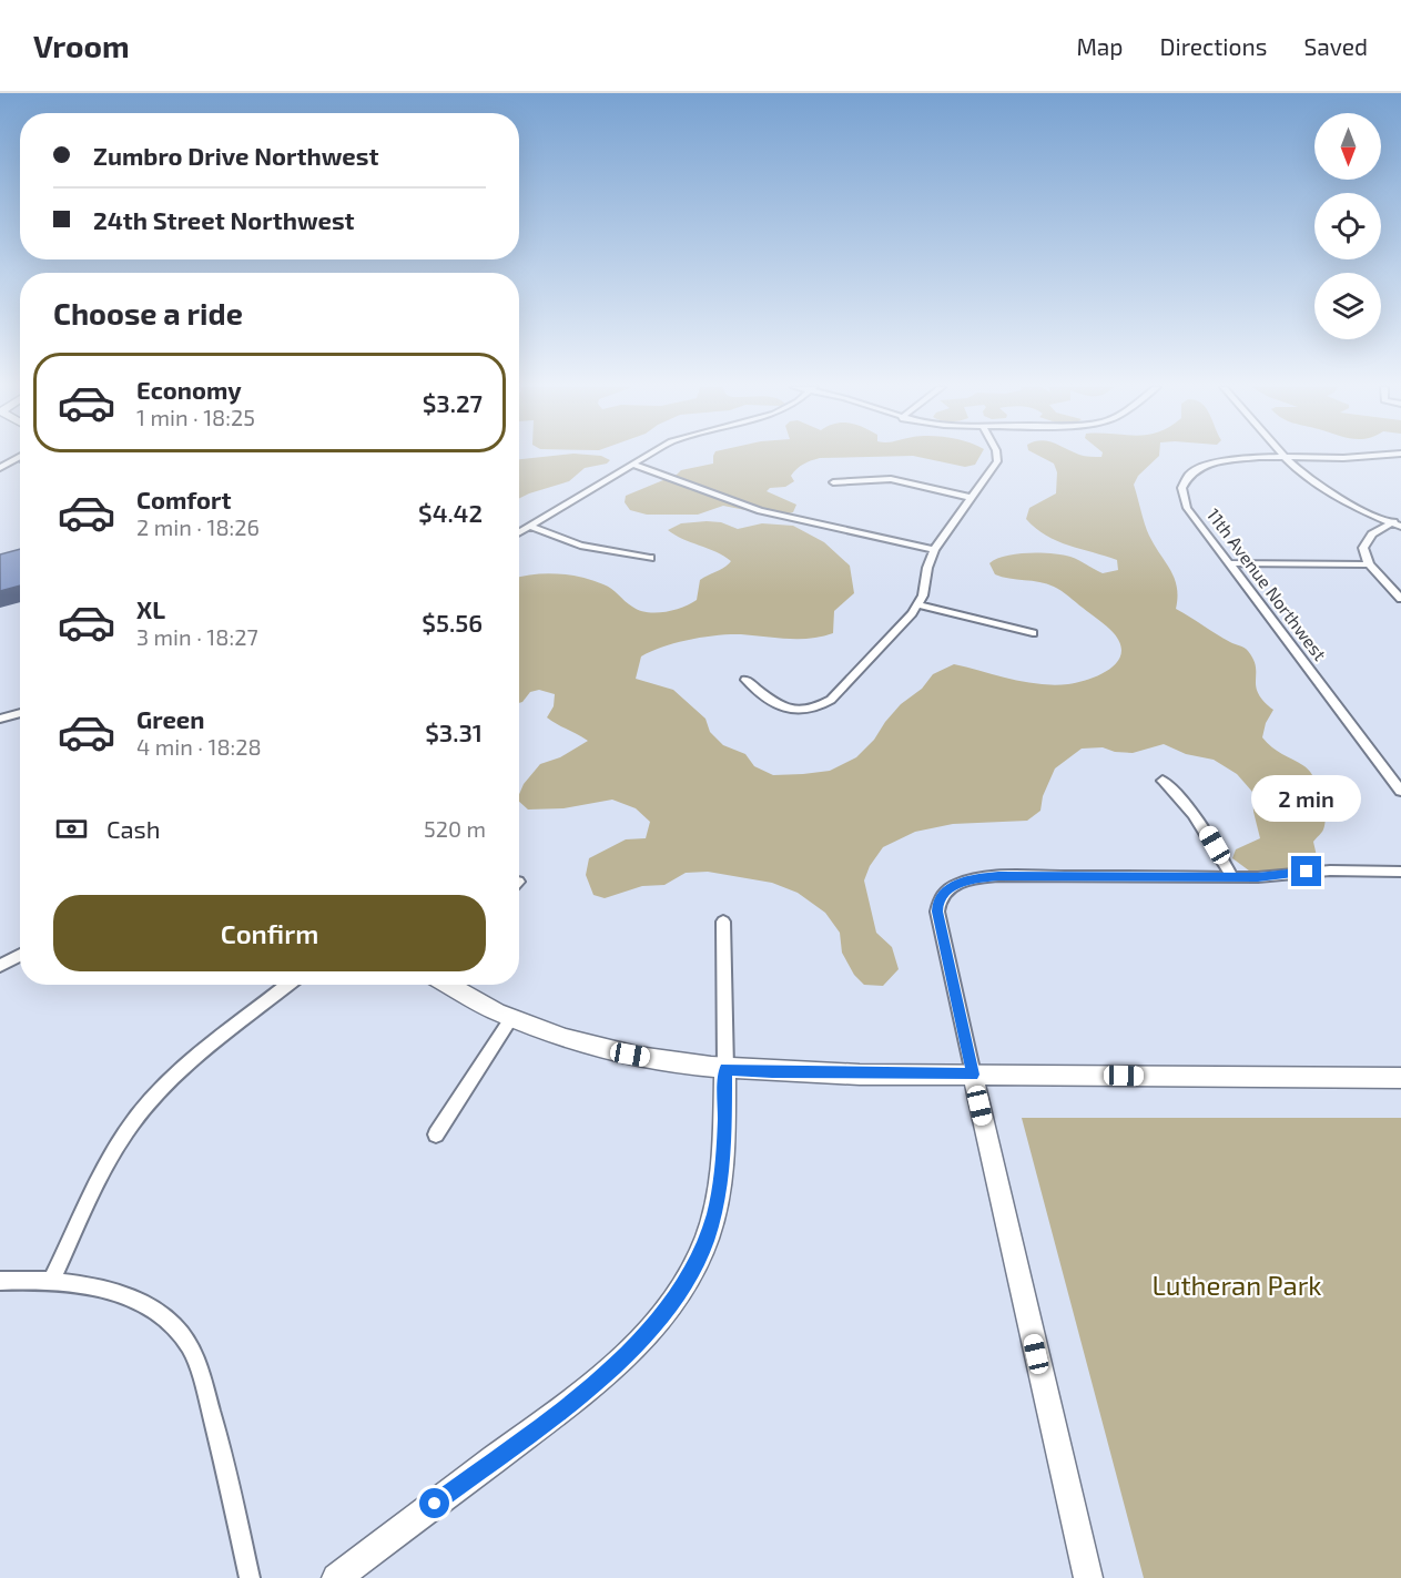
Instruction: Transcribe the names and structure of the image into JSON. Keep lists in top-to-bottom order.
{
  "streets": {
    "street": ["11th Avenue Northwest"]
  },
  "parks": ["Lutheran Park"],
  "north": "bottom",
  "page": {
    "header": "Vroom",
    "nav": ["Map", "Directions", "Saved"],
    "banner": ["Zumbro Drive Northwest", "24th Street Northwest"],
    "heading": "Choose a ride",
    "list": [
      {
        "name": "Economy",
        "note": "1 min · 18:25",
        "value": "$3.27"
      },
      {
        "name": "Comfort",
        "note": "2 min · 18:26",
        "value": "$4.42"
      },
      {
        "name": "XL",
        "note": "3 min · 18:27",
        "value": "$5.56"
      },
      {
        "name": "Green",
        "note": "4 min · 18:28",
        "value": "$3.31"
      }
    ],
    "bubble": "2 min",
    "pay": ["Cash", "520 m"],
    "buttons": "Confirm"
  }
}
